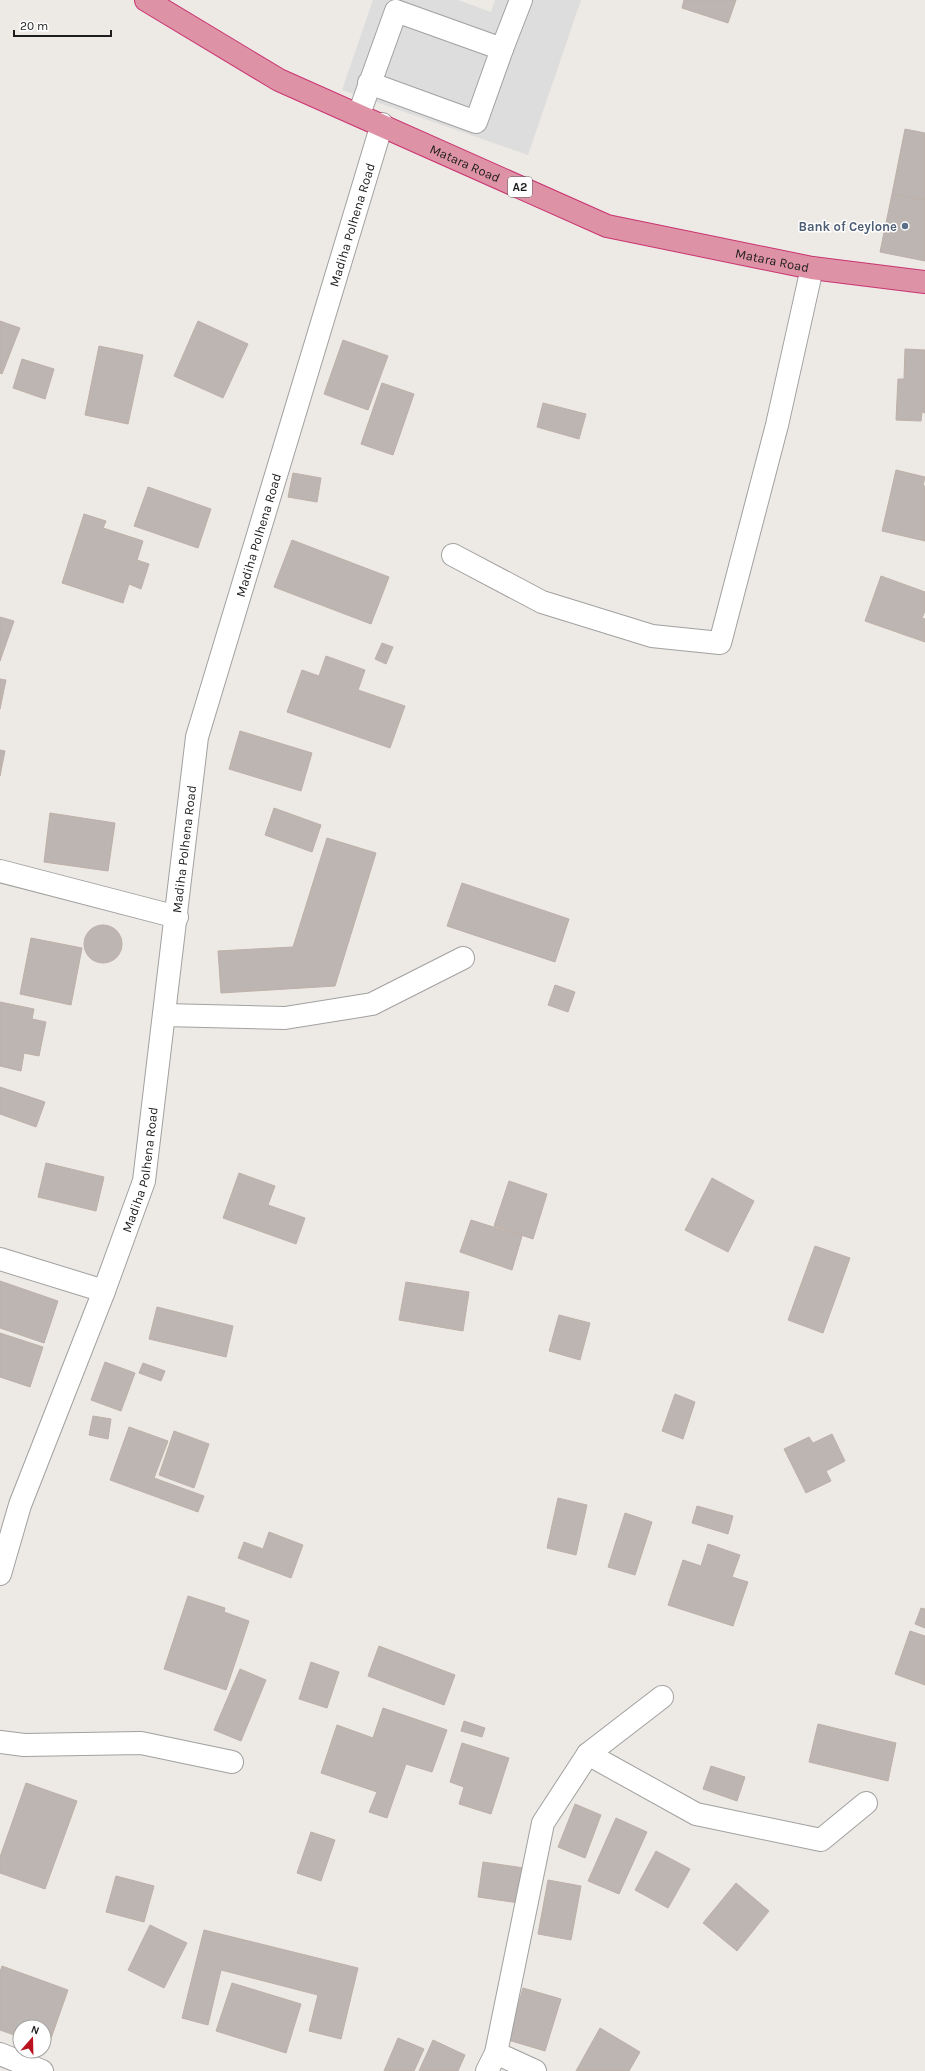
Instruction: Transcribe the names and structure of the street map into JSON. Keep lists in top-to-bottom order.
{
  "streets": {
    "highway": ["Matara Road", "A2"],
    "street": ["Madiha Polhena Road"]
  },
  "crossings": [
    ["Matara Road", "Madiha Polhena Road"]
  ],
  "places": ["Bank of Ceylone"],
  "scale_bar": "20 m",
  "north": "top"
}
